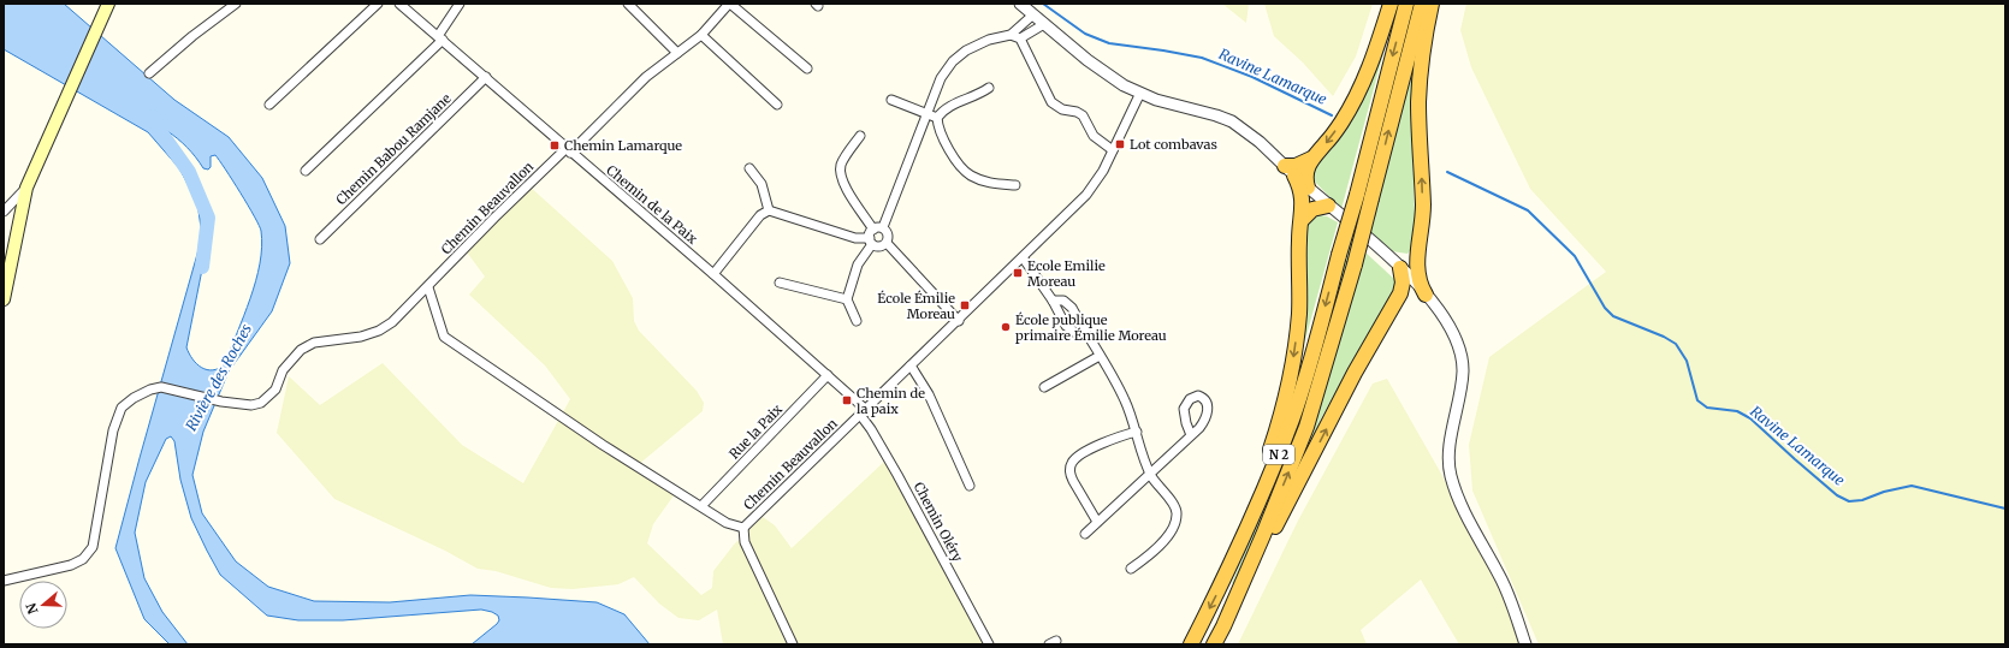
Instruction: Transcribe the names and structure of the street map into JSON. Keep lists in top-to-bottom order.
{
  "streets": {
    "highway": ["N 2"],
    "street": [
      "Chemin Babou Ramjane",
      "Chemin de la Paix",
      "Chemin Beauvallon",
      "Rue la Paix",
      "Chemin Oléry"
    ]
  },
  "crossings": [
    ["Chemin Babou Ramjane", "Chemin de la Paix"],
    ["Chemin de la Paix", "Chemin Beauvallon"],
    ["Chemin de la Paix", "Rue la Paix"],
    ["Chemin de la Paix", "Chemin Oléry"],
    ["Chemin Beauvallon", "Rue la Paix"],
    ["Chemin Beauvallon", "Chemin Oléry"]
  ],
  "water": ["Ravine Lamarque", "Rivière des Roches"],
  "places": {
    "transit": [
      "Lot combavas",
      "Chemin Lamarque",
      "Ecole Emilie Moreau",
      "École Émilie Moreau",
      "Chemin de la paix"
    ],
    "other": ["École publique primaire Émilie Moreau"]
  },
  "north": "left"
}
